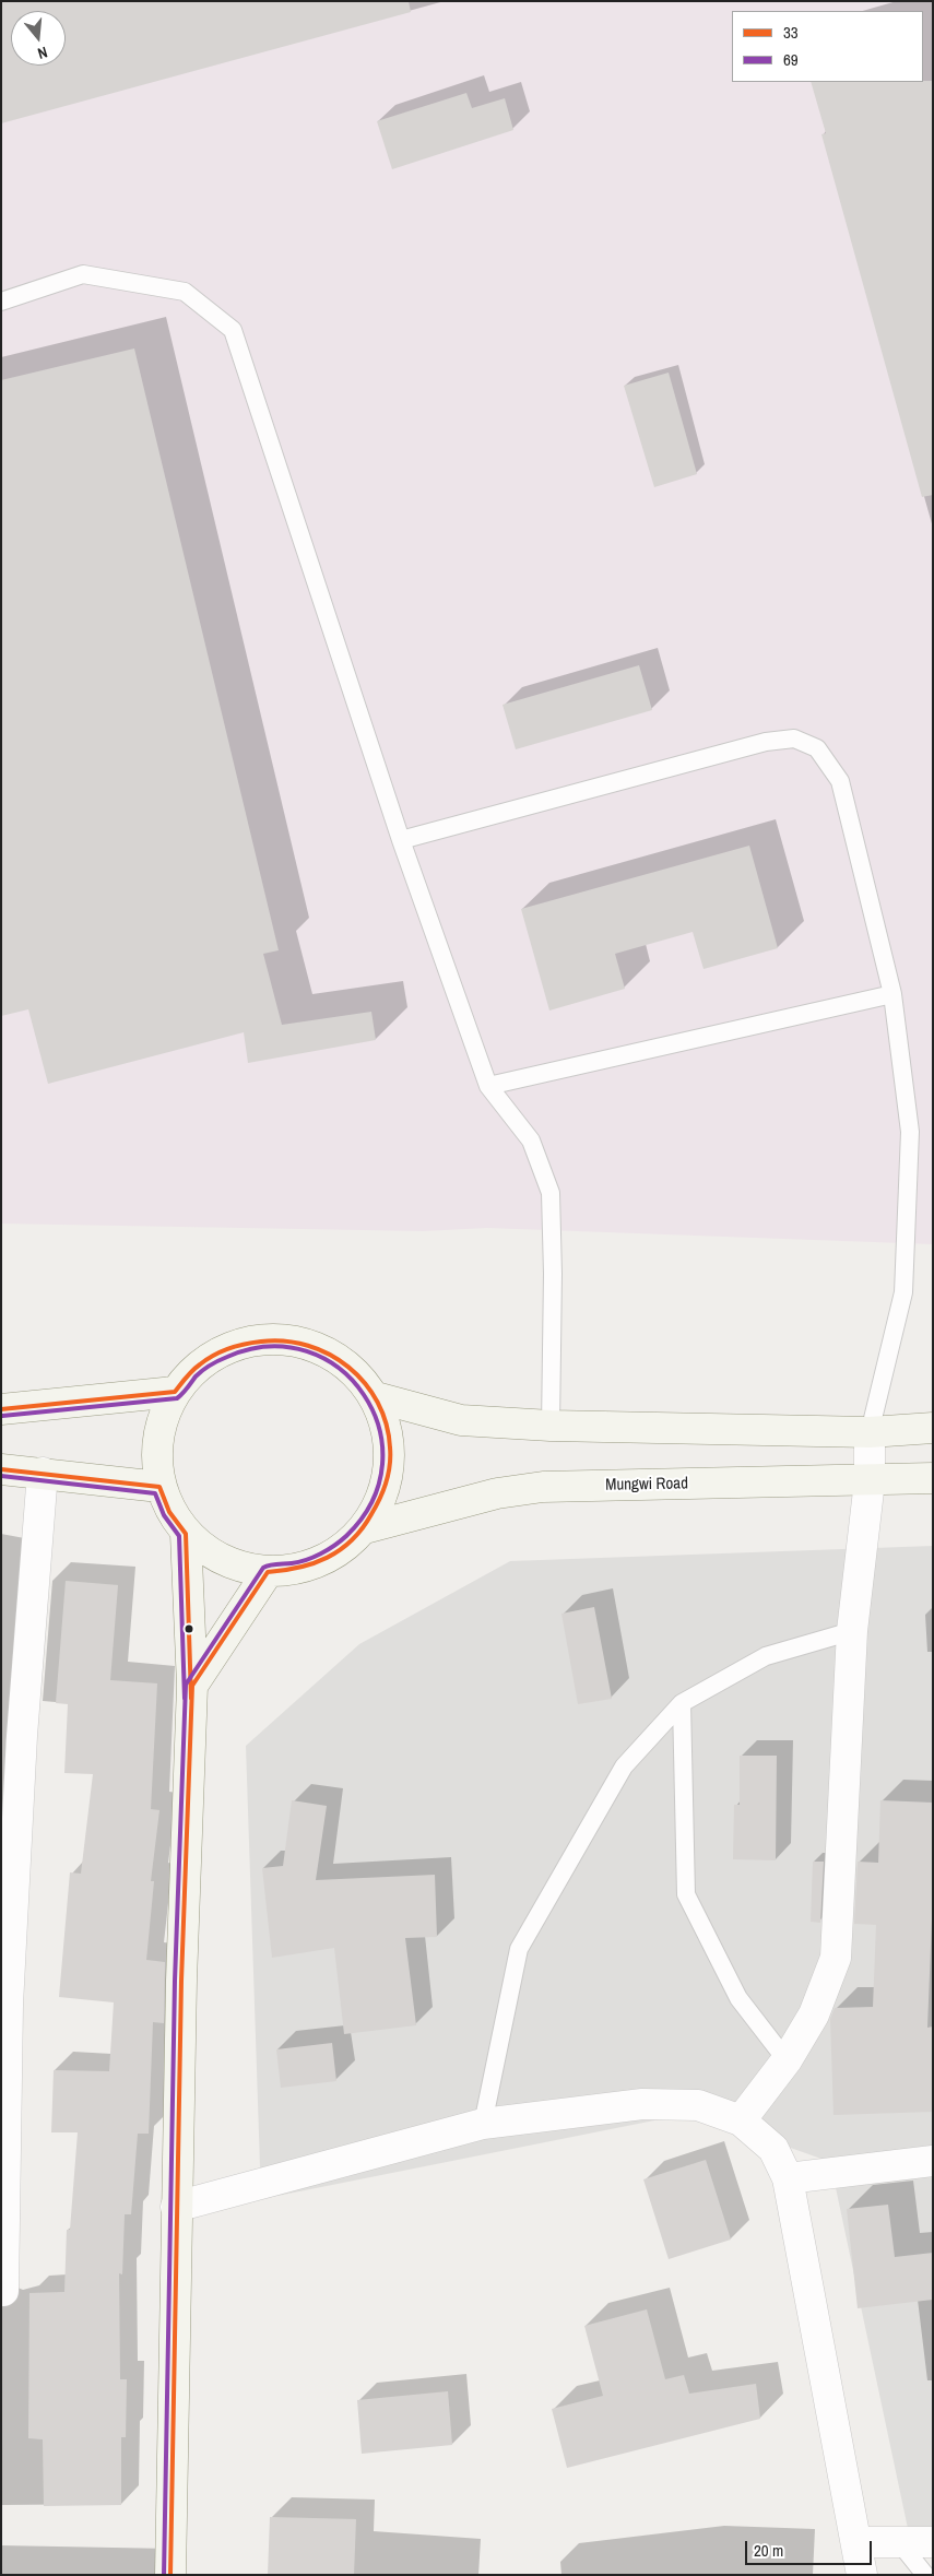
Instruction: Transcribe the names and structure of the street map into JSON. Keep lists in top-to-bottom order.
{
  "streets": {
    "main road": ["Mungwi Road"]
  },
  "lines": ["transit line 33", "transit line 69"],
  "legend": ["33", "69"],
  "scale_bar": "20 m",
  "north": "bottom"
}
